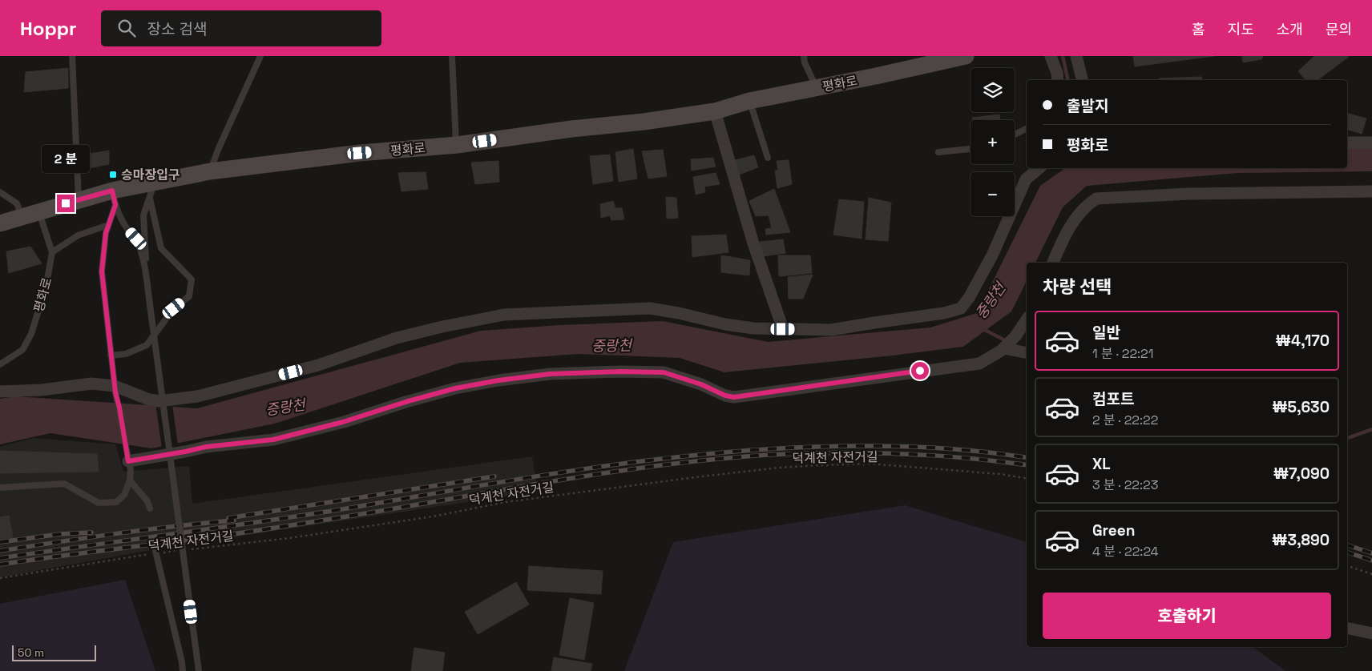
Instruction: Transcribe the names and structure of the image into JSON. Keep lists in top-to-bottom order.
{
  "streets": {
    "main road": ["평화로"],
    "path": ["덕계천 자전거길"]
  },
  "water": ["중랑천"],
  "places": {
    "transit": ["승마장입구"]
  },
  "scale_bar": "50 m",
  "page": {
    "header": "Hoppr",
    "search": "장소 검색",
    "nav": [
      "홈",
      "지도",
      "소개",
      "문의"
    ],
    "map_buttons": ["+", "−"],
    "banner": ["출발지", "평화로"],
    "bubble": "2 분",
    "heading": "차량 선택",
    "list": [
      {
        "name": "일반",
        "note": "1 분 · 22:21",
        "value": "₩4,170"
      },
      {
        "name": "컴포트",
        "note": "2 분 · 22:22",
        "value": "₩5,630"
      },
      {
        "name": "XL",
        "note": "3 분 · 22:23",
        "value": "₩7,090"
      },
      {
        "name": "Green",
        "note": "4 분 · 22:24",
        "value": "₩3,890"
      }
    ],
    "buttons": "호출하기",
    "scale": "50 m"
  }
}
